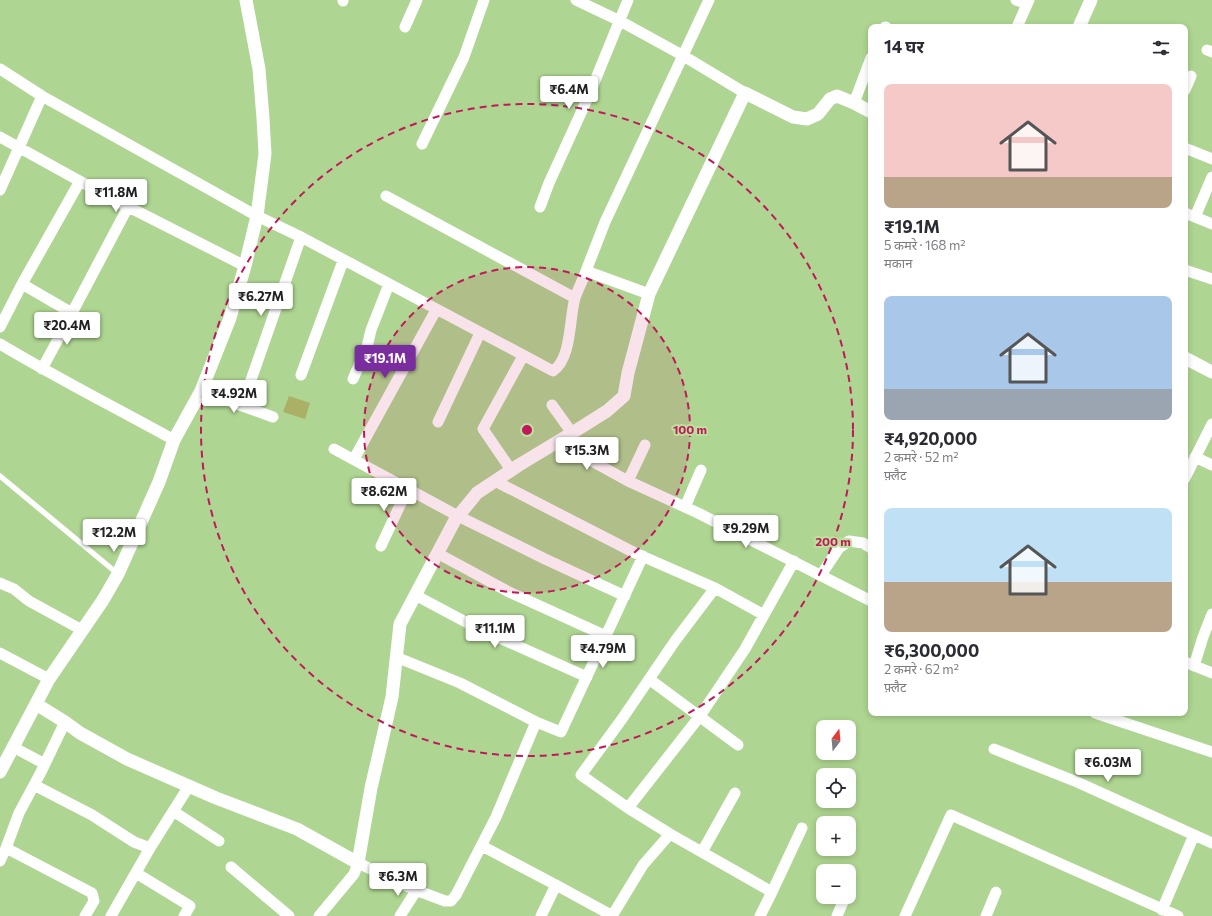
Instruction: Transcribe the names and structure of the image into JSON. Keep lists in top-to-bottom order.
{
  "north": "top",
  "page": {
    "heading": "14 घर",
    "list": [
      {
        "name": "₹19.1M",
        "note": "5 कमरे · 168 m² · मकान"
      },
      {
        "name": "₹4,920,000",
        "note": "2 कमरे · 52 m² · फ़्लैट"
      },
      {
        "name": "₹6,300,000",
        "note": "2 कमरे · 62 m² · फ़्लैट"
      }
    ],
    "price": [
      "₹6.4M",
      "₹11.8M",
      "₹6.27M",
      "₹20.4M",
      "₹19.1M",
      "₹4.92M",
      "₹15.3M",
      "₹8.62M",
      "₹9.29M",
      "₹12.2M",
      "₹11.1M",
      "₹4.79M",
      "₹6.03M",
      "₹6.3M"
    ],
    "map_buttons": ["+", "−"]
  },
  "rings": ["100 m", "200 m"]
}
